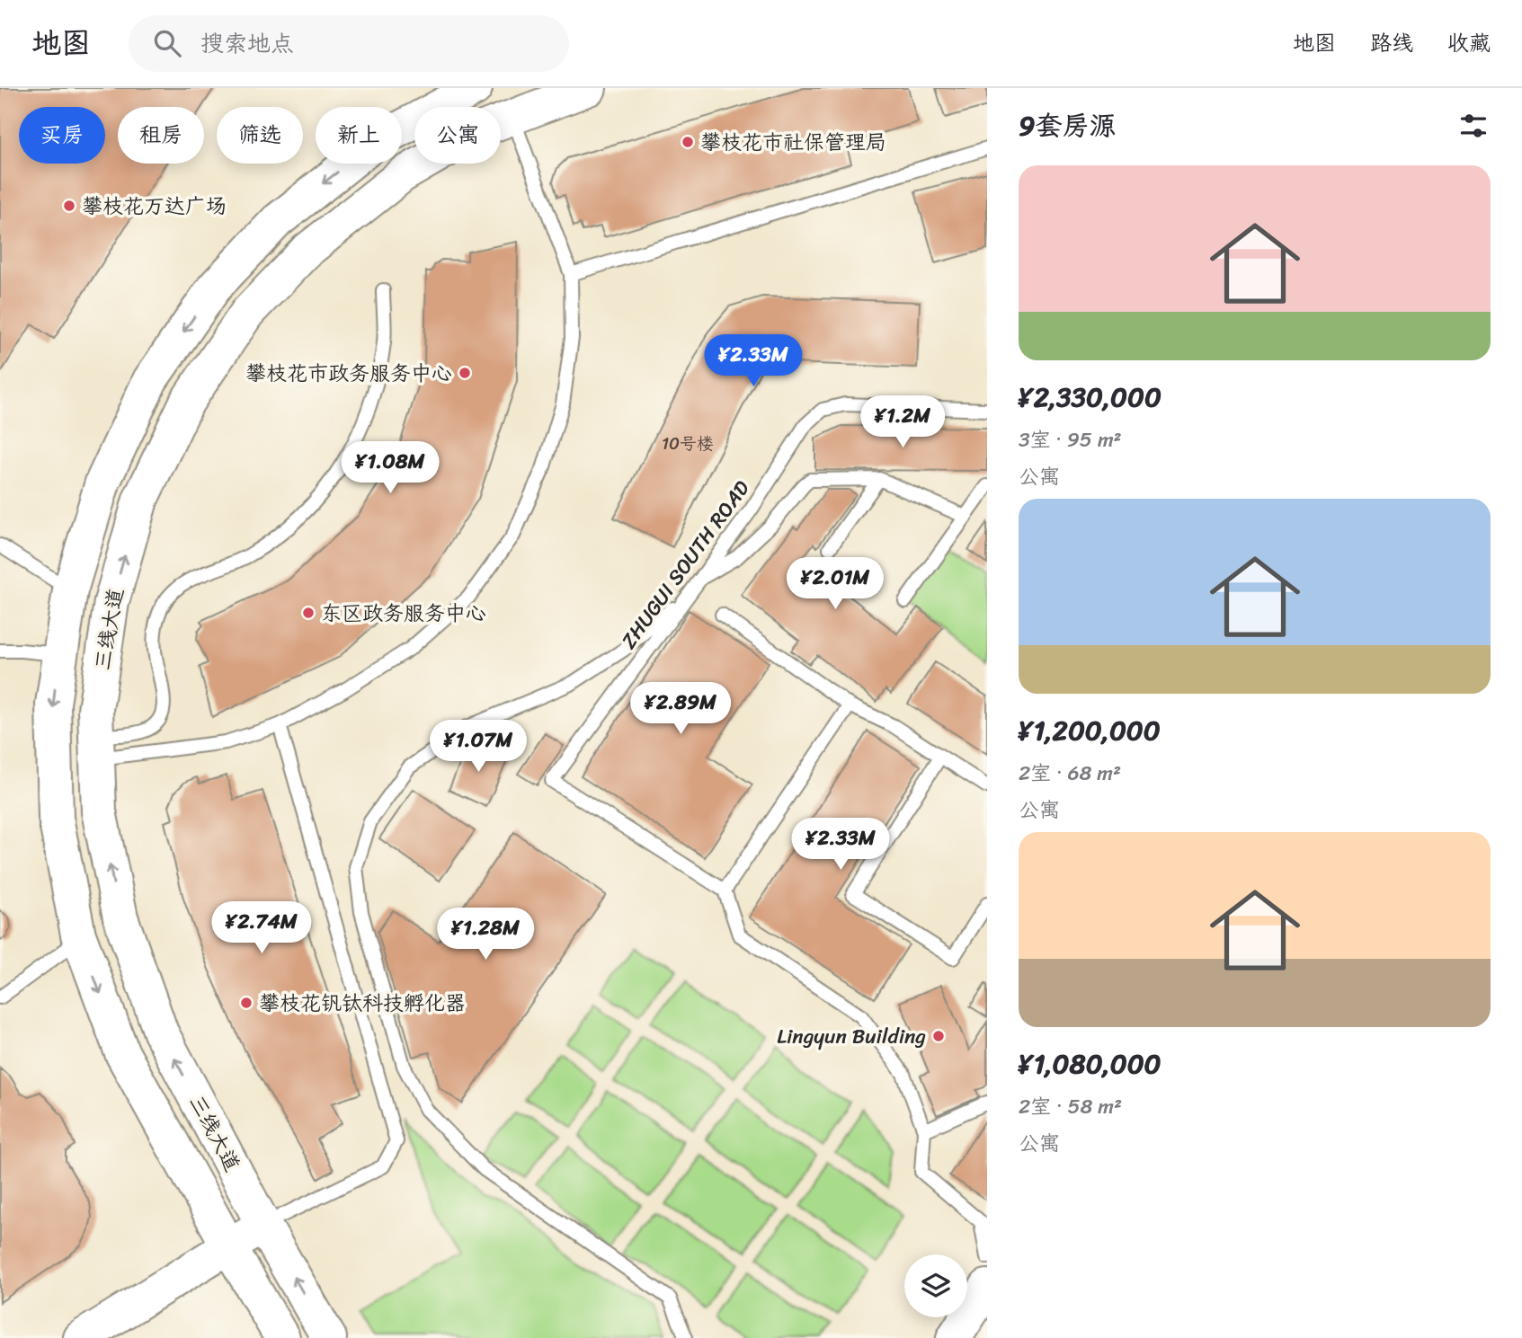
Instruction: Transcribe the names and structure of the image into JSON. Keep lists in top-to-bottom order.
{
  "streets": {
    "main road": ["三线大道"],
    "lane": ["ZHUGUI SOUTH ROAD"]
  },
  "places": [
    "攀枝花市社保管理局",
    "攀枝花万达广场",
    "攀枝花市政务服务中心",
    "东区政务服务中心",
    "攀枝花钒钛科技孵化器",
    "Lingyun Building"
  ],
  "house_numbers": ["10号楼"],
  "page": {
    "header": "地图",
    "search": "搜索地点",
    "nav": ["地图", "路线", "收藏"],
    "heading": "9套房源",
    "chip": [
      "买房",
      "租房",
      "筛选",
      "新上",
      "公寓"
    ],
    "list": [
      {
        "name": "¥2,330,000",
        "note": "3室 · 95 m² · 公寓"
      },
      {
        "name": "¥1,200,000",
        "note": "2室 · 68 m² · 公寓"
      },
      {
        "name": "¥1,080,000",
        "note": "2室 · 58 m² · 公寓"
      }
    ],
    "price": [
      "¥2.33M",
      "¥1.2M",
      "¥1.08M",
      "¥2.01M",
      "¥2.89M",
      "¥1.07M",
      "¥2.33M",
      "¥2.74M",
      "¥1.28M"
    ]
  }
}
